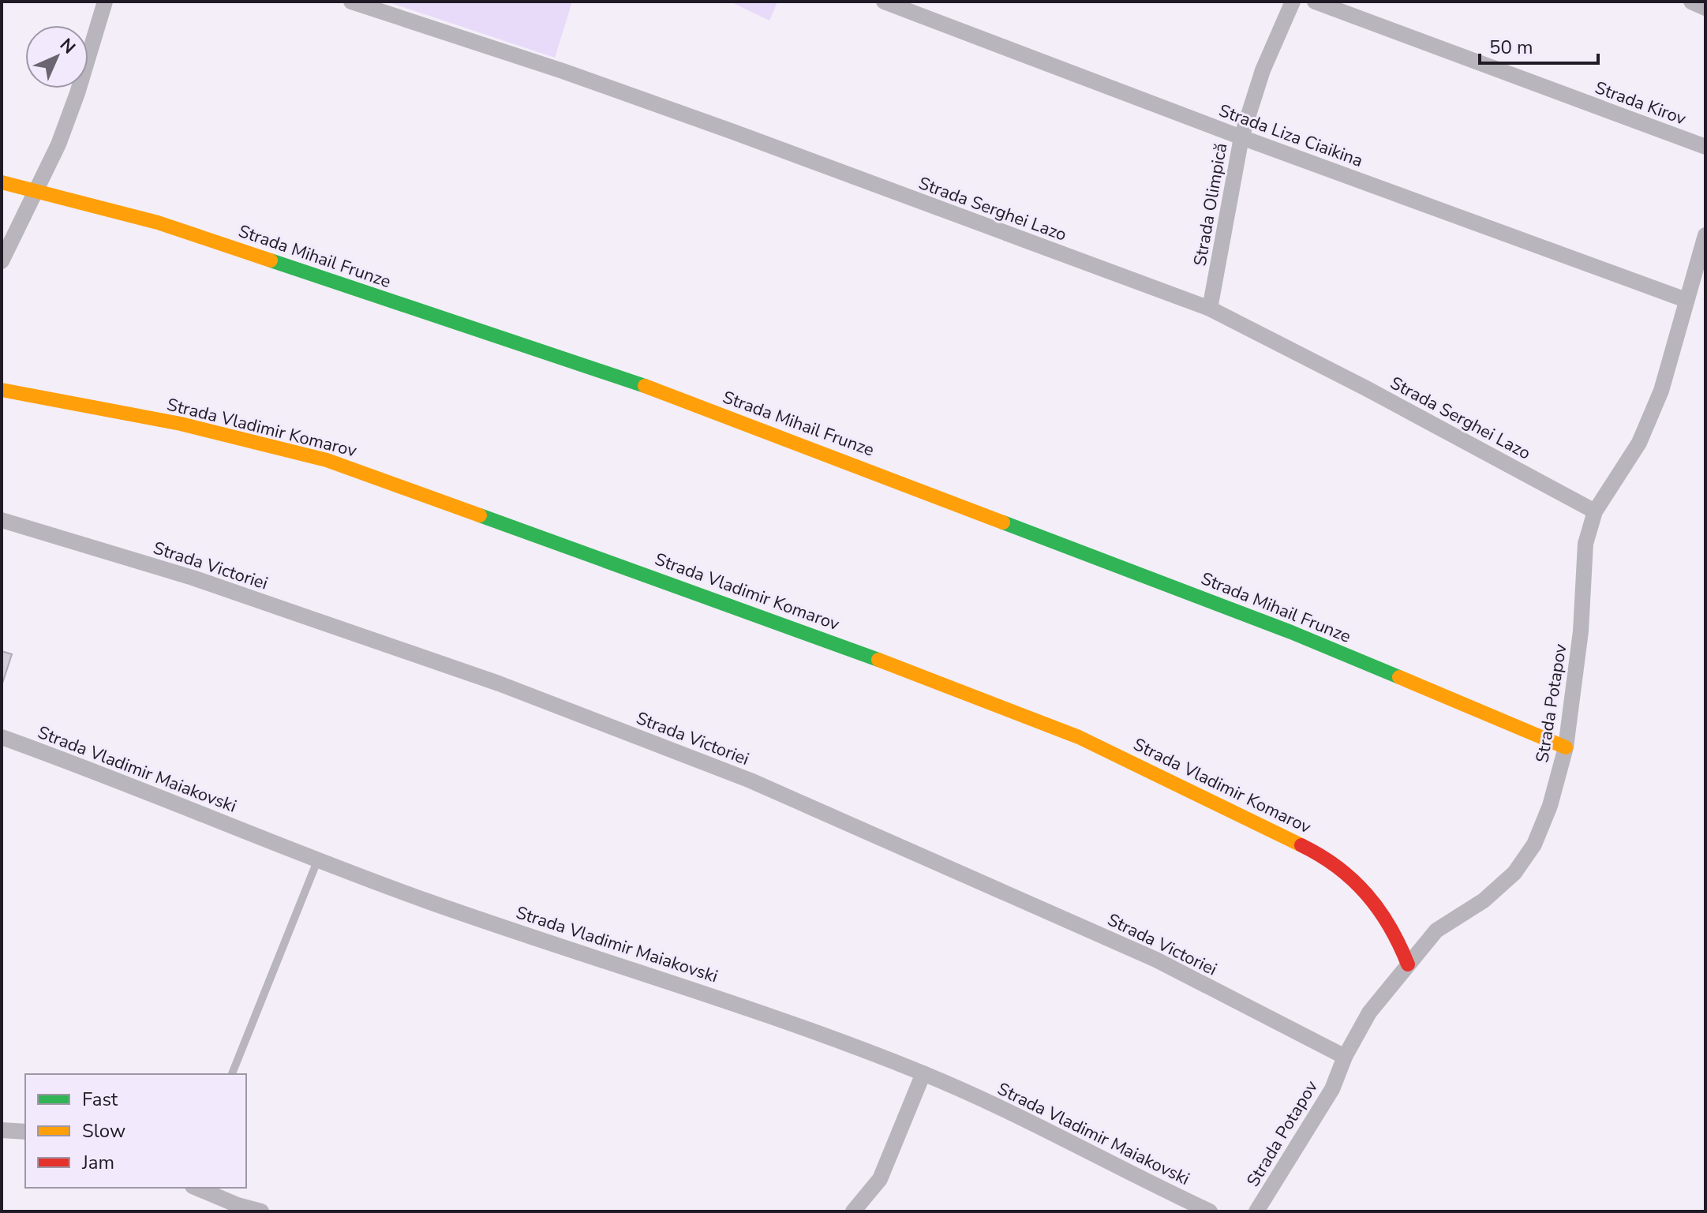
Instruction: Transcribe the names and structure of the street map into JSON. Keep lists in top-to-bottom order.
{
  "streets": {
    "street": [
      "Strada Kirov",
      "Strada Liza Ciaikina",
      "Strada Olimpică",
      "Strada Serghei Lazo",
      "Strada Mihail Frunze",
      "Strada Vladimir Komarov",
      "Strada Victoriei",
      "Strada Potapov",
      "Strada Vladimir Maiakovski"
    ]
  },
  "crossings": [
    ["Strada Liza Ciaikina", "Strada Olimpică"],
    ["Strada Liza Ciaikina", "Strada Potapov"],
    ["Strada Olimpică", "Strada Serghei Lazo"],
    ["Strada Serghei Lazo", "Strada Potapov"],
    ["Strada Mihail Frunze", "Strada Potapov"],
    ["Strada Vladimir Komarov", "Strada Potapov"],
    ["Strada Victoriei", "Strada Potapov"]
  ],
  "legend": ["Fast", "Slow", "Jam"],
  "scale_bar": "50 m",
  "north": "top right"
}
